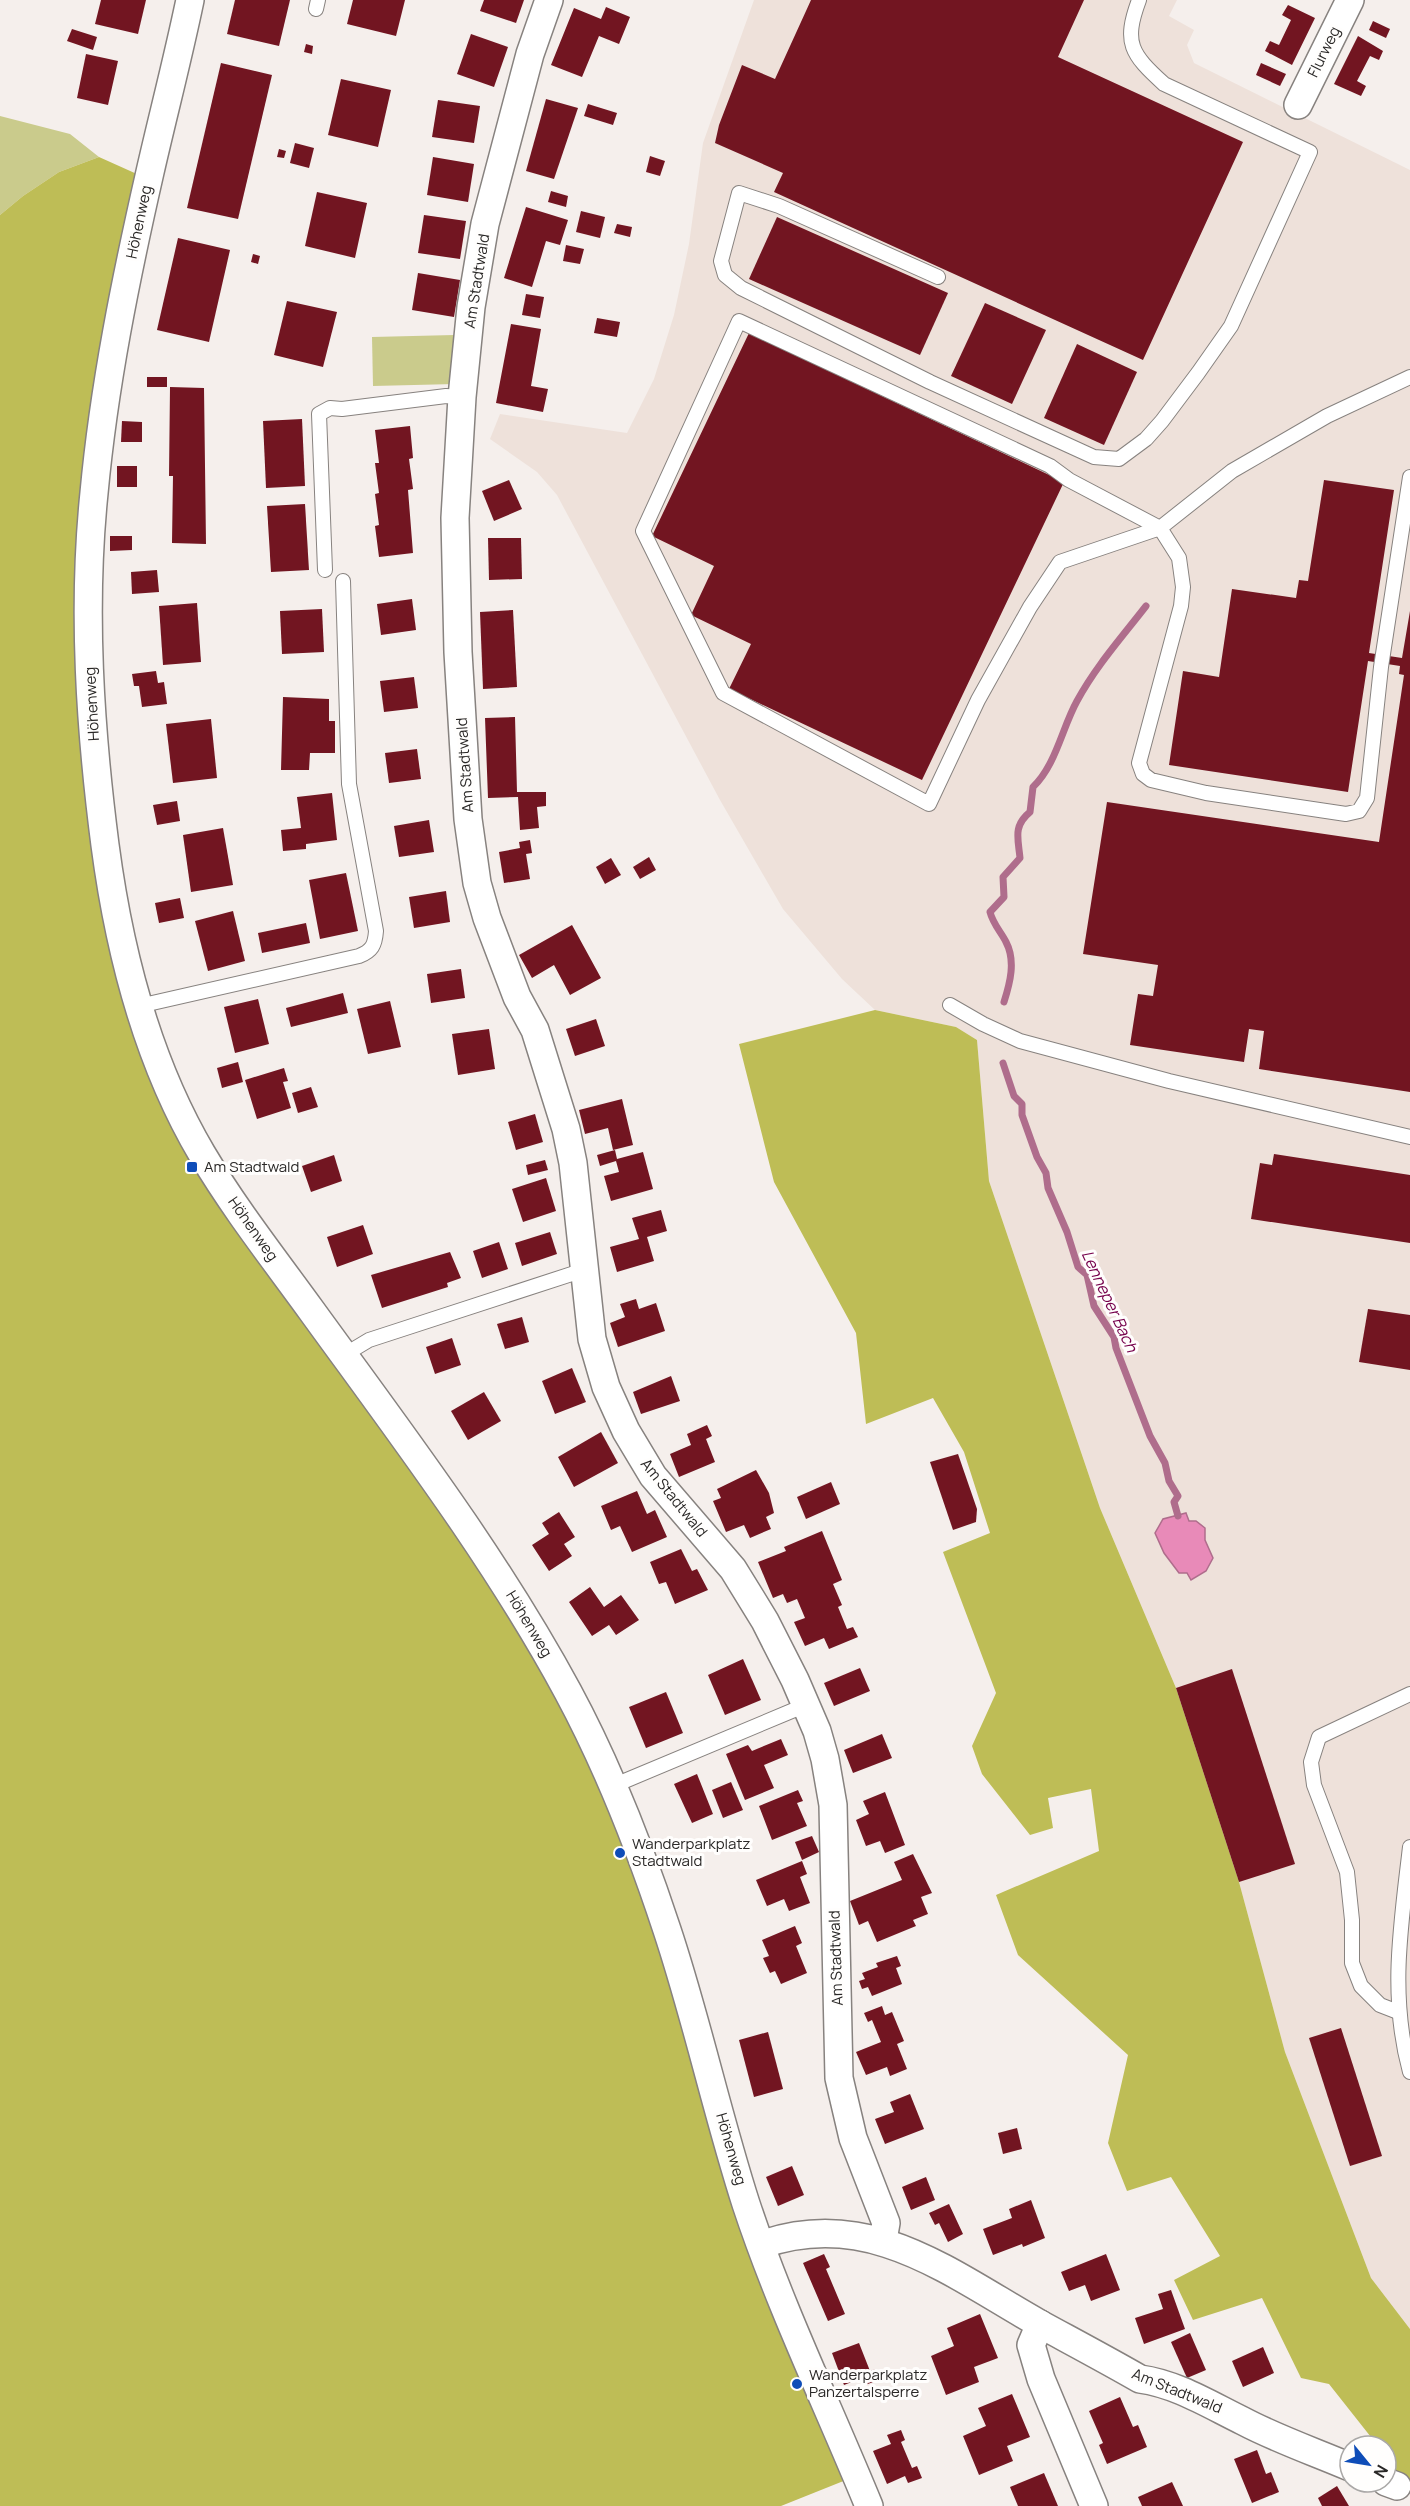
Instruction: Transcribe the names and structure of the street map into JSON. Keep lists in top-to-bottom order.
{
  "streets": {
    "street": ["Flurweg", "Höhenweg", "Am Stadtwald"]
  },
  "crossings": [
    ["Höhenweg", "Am Stadtwald"]
  ],
  "water": ["Lenneper Bach"],
  "places": {
    "transit": ["Am Stadtwald"],
    "other": ["Wanderparkplatz Stadtwald", "Wanderparkplatz Panzertalsperre"]
  },
  "north": "bottom right"
}
